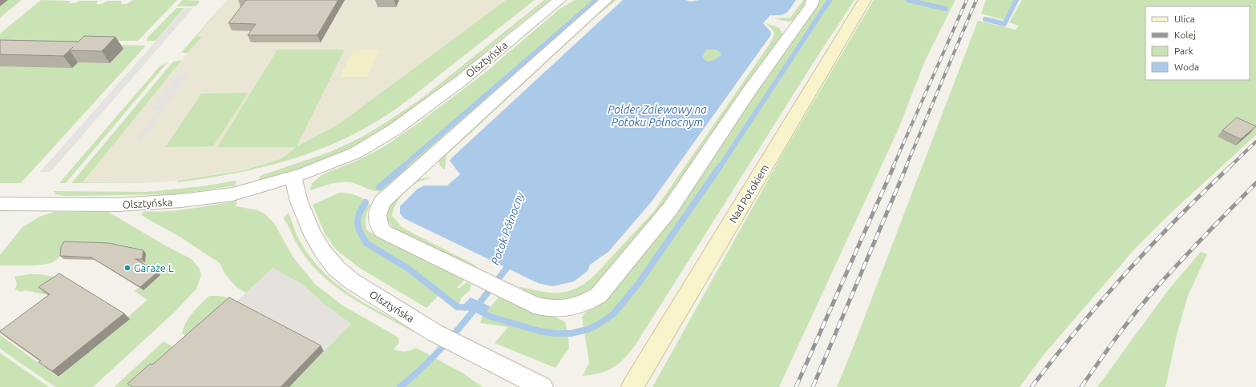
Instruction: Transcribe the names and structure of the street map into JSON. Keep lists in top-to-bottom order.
{
  "streets": {
    "main road": ["Nad Potokiem"],
    "street": ["Olsztyńska"]
  },
  "water": ["Polder Zalewowy na Potoku Północnym", "Potok Północny"],
  "places": ["Garaże L"],
  "legend": [
    "Ulica",
    "Kolej",
    "Park",
    "Woda"
  ]
}
